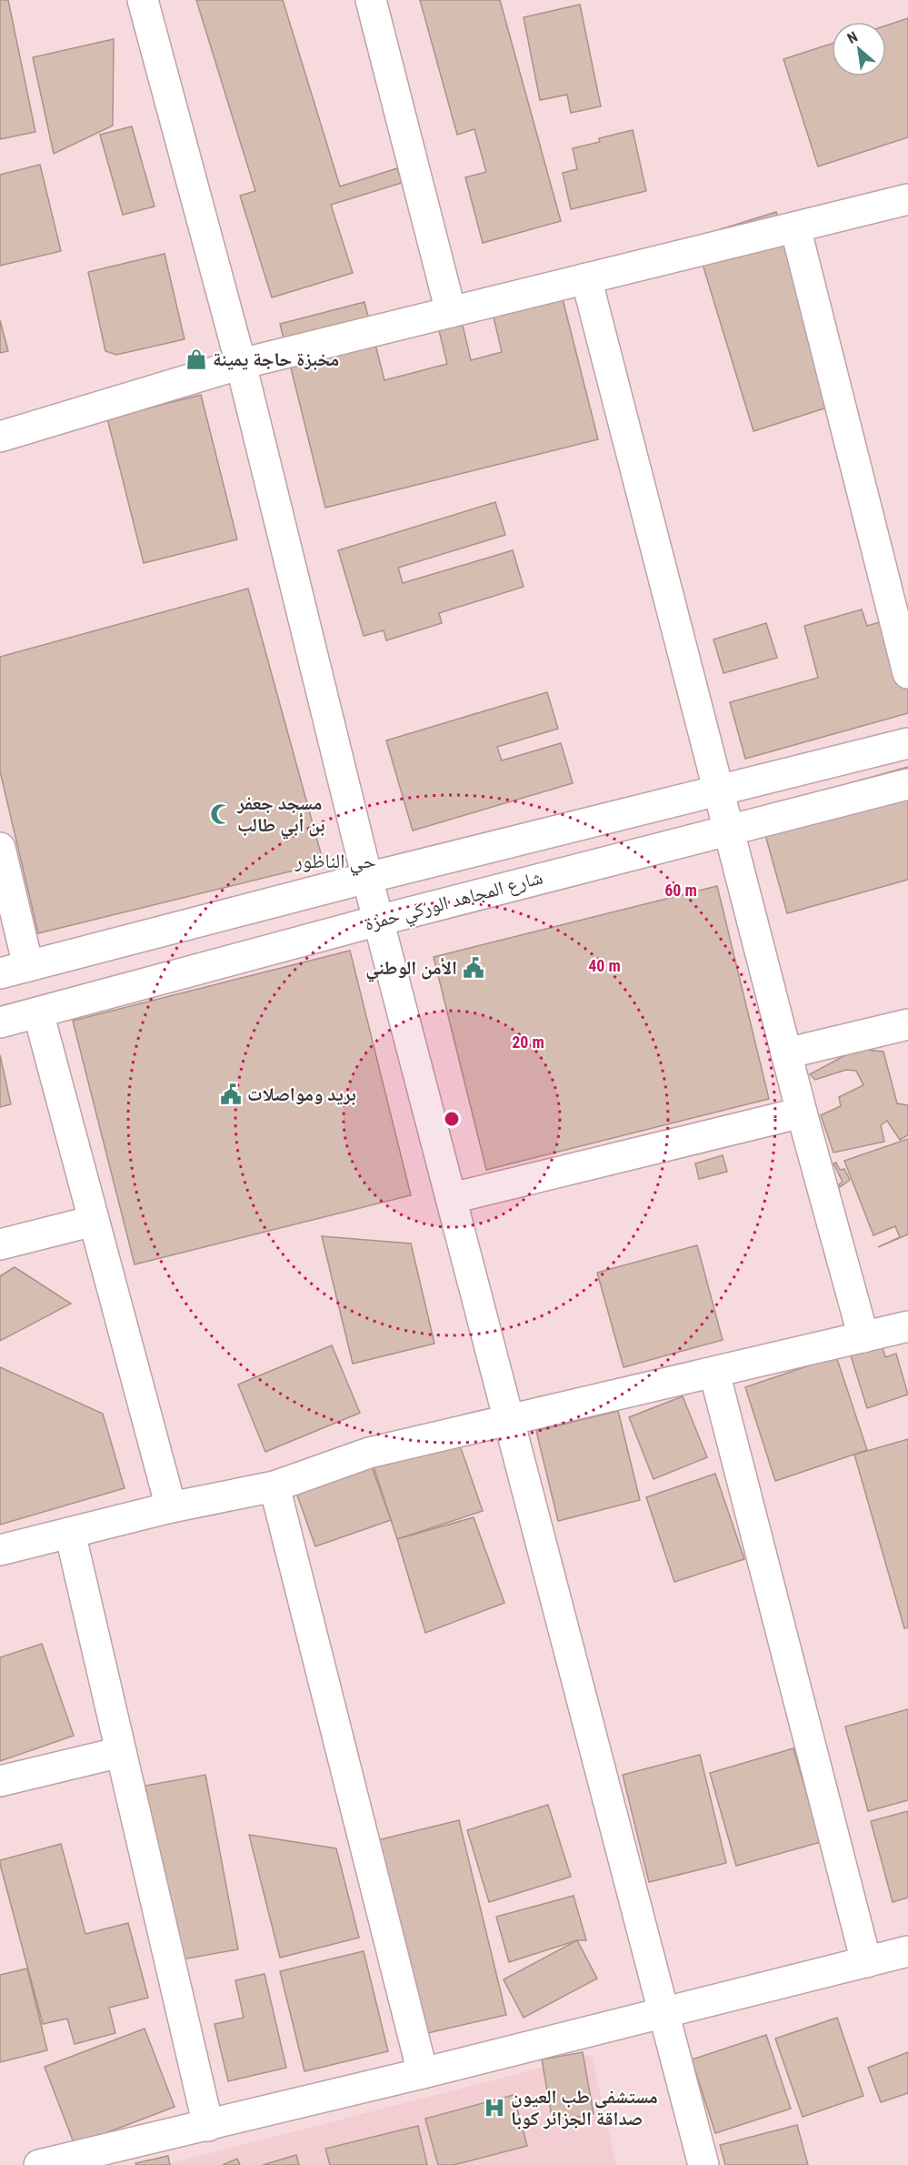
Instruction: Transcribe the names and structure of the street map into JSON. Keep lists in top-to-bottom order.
{
  "streets": {
    "street": ["شارع المجاهد الوركي حمزة"]
  },
  "districts": ["حي الناظور"],
  "places": {
    "shop": ["مخبزة حاجة يمينة"],
    "mosque": ["مسجد جعفر بن أبي طالب"],
    "public building": ["الأمن الوطني", "بريد ومواصلات"],
    "hospital": ["مستشفى طب العيون صداقة الجزائر كوبا"]
  },
  "north": "top left",
  "rings": ["60 m", "40 m", "20 m"]
}
